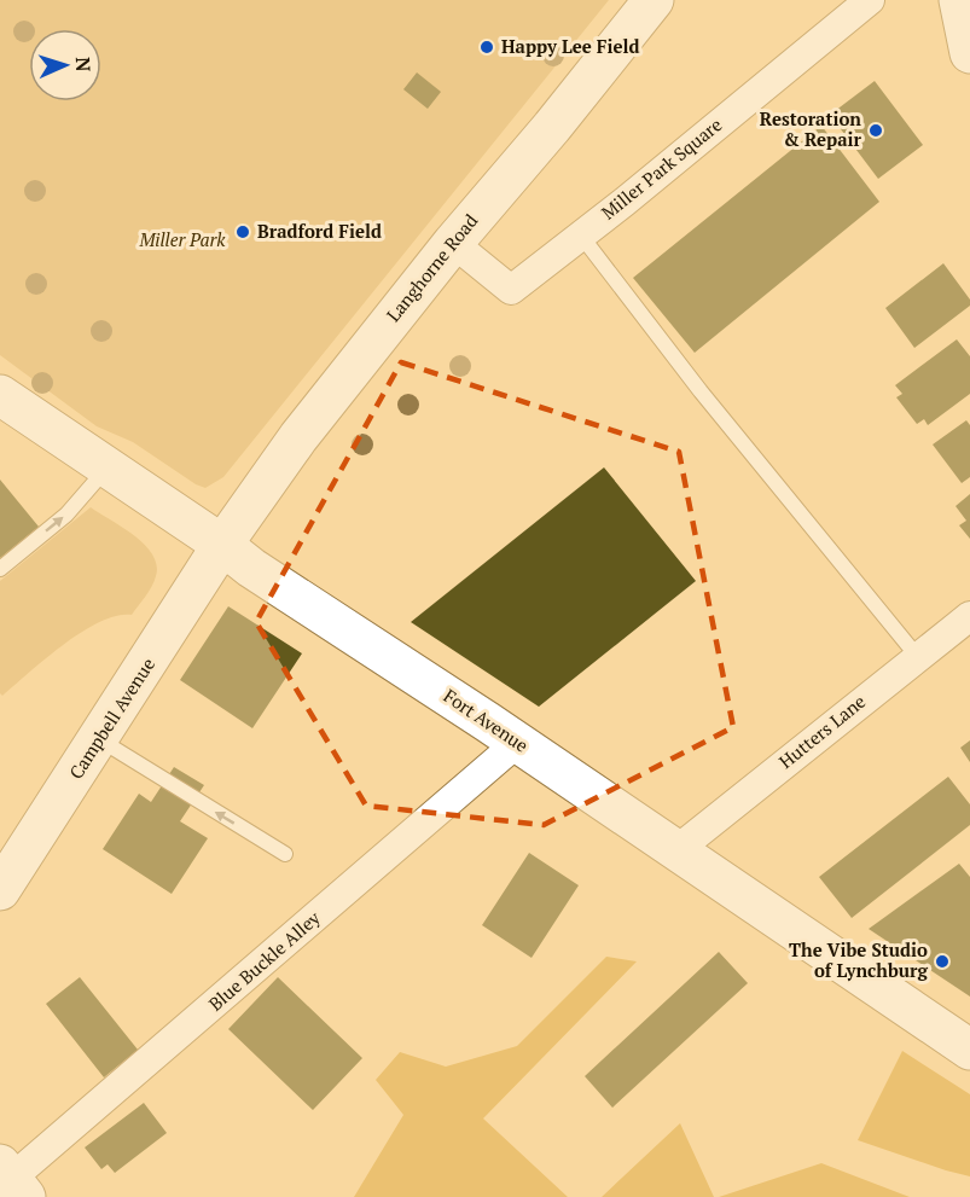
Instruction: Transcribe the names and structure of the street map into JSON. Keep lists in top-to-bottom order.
{
  "streets": {
    "main road": ["Langhorne Road", "Campbell Avenue", "Fort Avenue"],
    "street": ["Miller Park Square", "Hutters Lane", "Blue Buckle Alley"]
  },
  "crossings": [
    ["Miller Park Square", "Langhorne Road"],
    ["Langhorne Road", "Campbell Avenue"],
    ["Langhorne Road", "Fort Avenue"],
    ["Campbell Avenue", "Fort Avenue"],
    ["Fort Avenue", "Hutters Lane"],
    ["Fort Avenue", "Blue Buckle Alley"]
  ],
  "parks": ["Miller Park"],
  "places": [
    "Happy Lee Field",
    "Restoration & Repair",
    "Bradford Field",
    "The Vibe Studio of Lynchburg"
  ],
  "north": "right"
}
